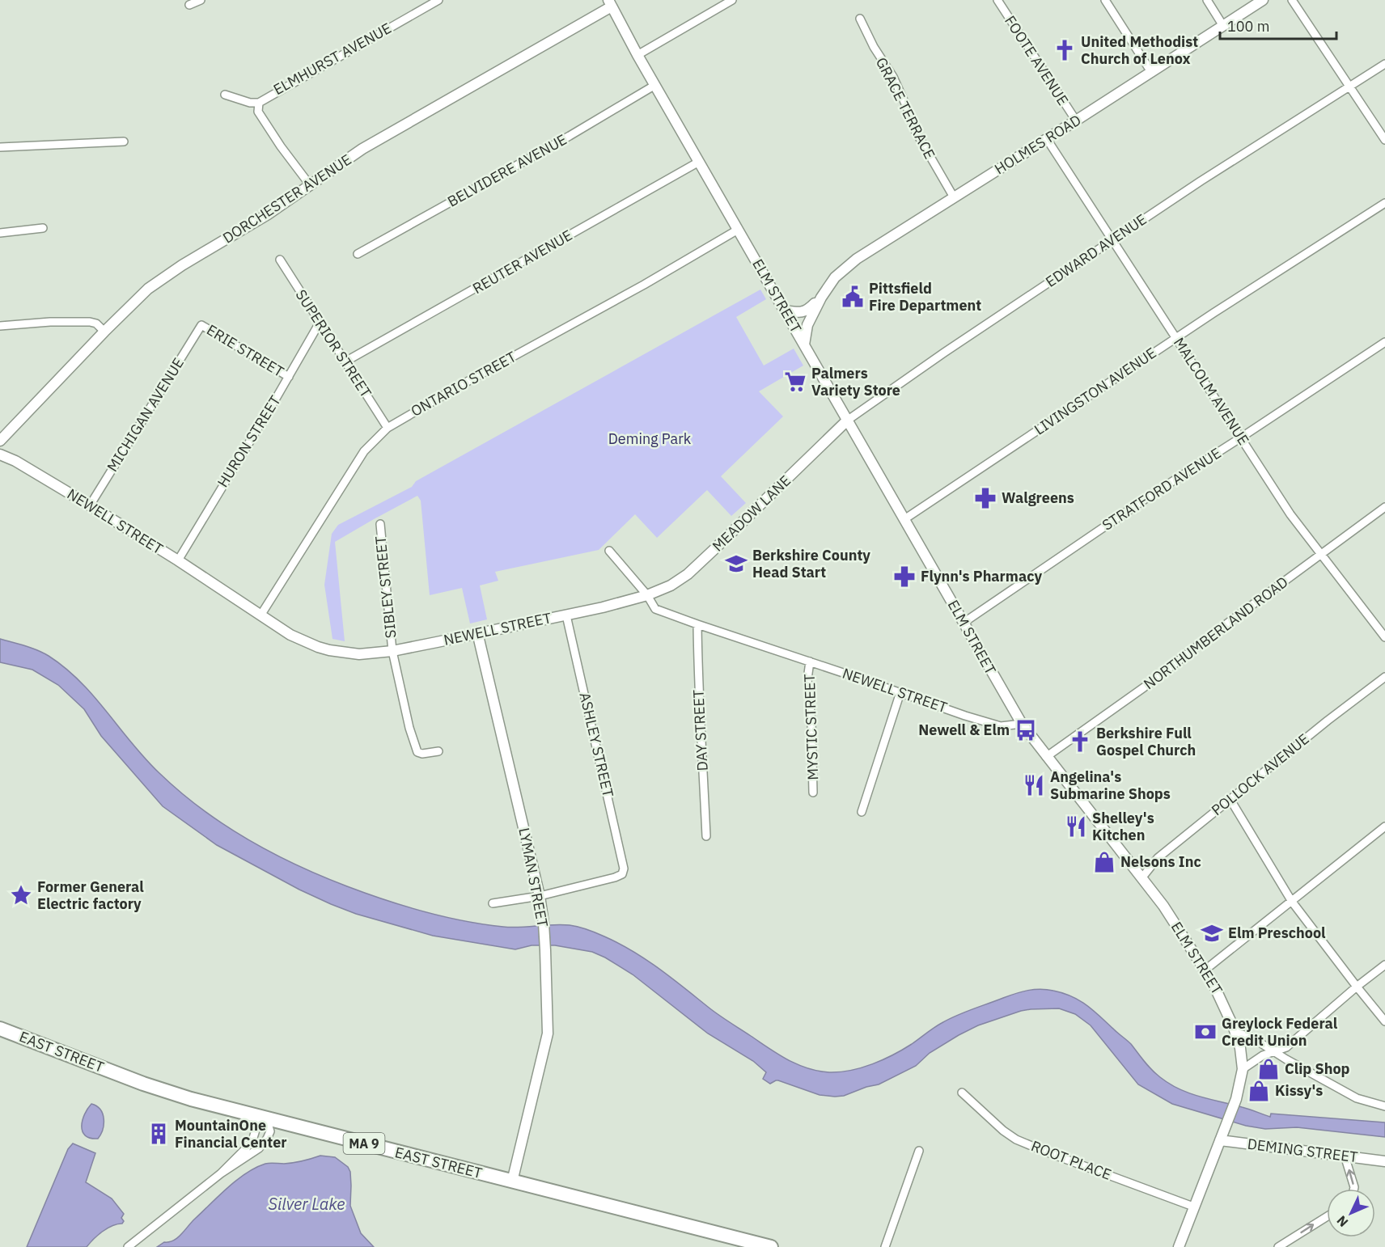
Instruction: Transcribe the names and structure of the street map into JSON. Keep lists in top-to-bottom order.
{
  "streets": {
    "highway": ["EAST STREET", "MA 9"],
    "street": [
      "ELMHURST AVENUE",
      "FOOTE AVENUE",
      "GRACE TERRACE",
      "HOLMES ROAD",
      "BELVIDERE AVENUE",
      "DORCHESTER AVENUE",
      "EDWARD AVENUE",
      "REUTER AVENUE",
      "ELM STREET",
      "SUPERIOR STREET",
      "ERIE STREET",
      "ONTARIO STREET",
      "LIVINGSTON AVENUE",
      "MALCOLM AVENUE",
      "MICHIGAN AVENUE",
      "HURON STREET",
      "STRATFORD AVENUE",
      "MEADOW LANE",
      "NEWELL STREET",
      "SIBLEY STREET",
      "NORTHUMBERLAND ROAD",
      "MYSTIC STREET",
      "DAY STREET",
      "ASHLEY STREET",
      "POLLOCK AVENUE",
      "LYMAN STREET",
      "DEMING STREET",
      "ROOT PLACE"
    ]
  },
  "crossings": [
    ["FOOTE AVENUE", "HOLMES ROAD"],
    ["GRACE TERRACE", "HOLMES ROAD"],
    ["HOLMES ROAD", "ELM STREET"],
    ["HOLMES ROAD", "MALCOLM AVENUE"],
    ["BELVIDERE AVENUE", "ELM STREET"],
    ["DORCHESTER AVENUE", "ELM STREET"],
    ["EDWARD AVENUE", "ELM STREET"],
    ["EDWARD AVENUE", "MALCOLM AVENUE"],
    ["EDWARD AVENUE", "MEADOW LANE"],
    ["REUTER AVENUE", "ELM STREET"],
    ["REUTER AVENUE", "SUPERIOR STREET"],
    ["ELM STREET", "ONTARIO STREET"],
    ["ELM STREET", "LIVINGSTON AVENUE"],
    ["ELM STREET", "STRATFORD AVENUE"],
    ["ELM STREET", "MEADOW LANE"],
    ["ELM STREET", "NEWELL STREET"],
    ["ELM STREET", "NORTHUMBERLAND ROAD"],
    ["ELM STREET", "POLLOCK AVENUE"],
    ["ELM STREET", "DEMING STREET"],
    ["ELM STREET", "ROOT PLACE"],
    ["SUPERIOR STREET", "ONTARIO STREET"],
    ["SUPERIOR STREET", "HURON STREET"],
    ["ERIE STREET", "MICHIGAN AVENUE"],
    ["ERIE STREET", "HURON STREET"],
    ["ONTARIO STREET", "NEWELL STREET"],
    ["LIVINGSTON AVENUE", "MALCOLM AVENUE"],
    ["MALCOLM AVENUE", "STRATFORD AVENUE"],
    ["MALCOLM AVENUE", "NORTHUMBERLAND ROAD"],
    ["MICHIGAN AVENUE", "NEWELL STREET"],
    ["HURON STREET", "NEWELL STREET"],
    ["MEADOW LANE", "NEWELL STREET"],
    ["NEWELL STREET", "SIBLEY STREET"],
    ["NEWELL STREET", "MYSTIC STREET"],
    ["NEWELL STREET", "DAY STREET"],
    ["NEWELL STREET", "ASHLEY STREET"],
    ["NEWELL STREET", "LYMAN STREET"],
    ["ASHLEY STREET", "LYMAN STREET"],
    ["LYMAN STREET", "EAST STREET"]
  ],
  "water": ["Silver Lake"],
  "parks": ["Deming Park"],
  "places": {
    "church": ["United Methodist Church of Lenox", "Berkshire Full Gospel Church"],
    "public building": ["Pittsfield Fire Department"],
    "supermarket": ["Palmers Variety Store"],
    "pharmacy": ["Walgreens", "Flynn's Pharmacy"],
    "school or university": ["Berkshire County Head Start", "Elm Preschool"],
    "bus stop": ["Newell & Elm"],
    "restaurant": ["Angelina's Submarine Shops", "Shelley's Kitchen"],
    "shop": ["Nelsons Inc", "Clip Shop", "Kissy's"],
    "place": ["Former General Electric factory"],
    "bank": ["Greylock Federal Credit Union"],
    "building": ["MountainOne Financial Center"]
  },
  "scale_bar": "100 m",
  "north": "bottom left"
}
